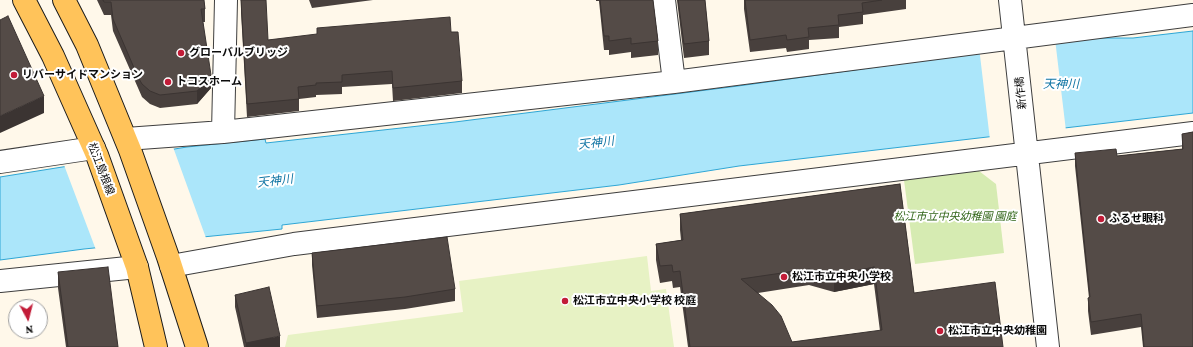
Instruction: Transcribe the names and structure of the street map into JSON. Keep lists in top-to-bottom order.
{
  "streets": {
    "main road": ["松江島根線"],
    "street": ["新作橋"]
  },
  "water": ["天神川"],
  "parks": ["松江市立中央幼稚園 園庭"],
  "places": [
    "グローバルブリッジ",
    "リバーサイドマンション",
    "トコスホーム",
    "ふるせ眼科",
    "松江市立中央小学校",
    "松江市立中央小学校 校庭",
    "松江市立中央幼稚園"
  ],
  "north": "bottom"
}
